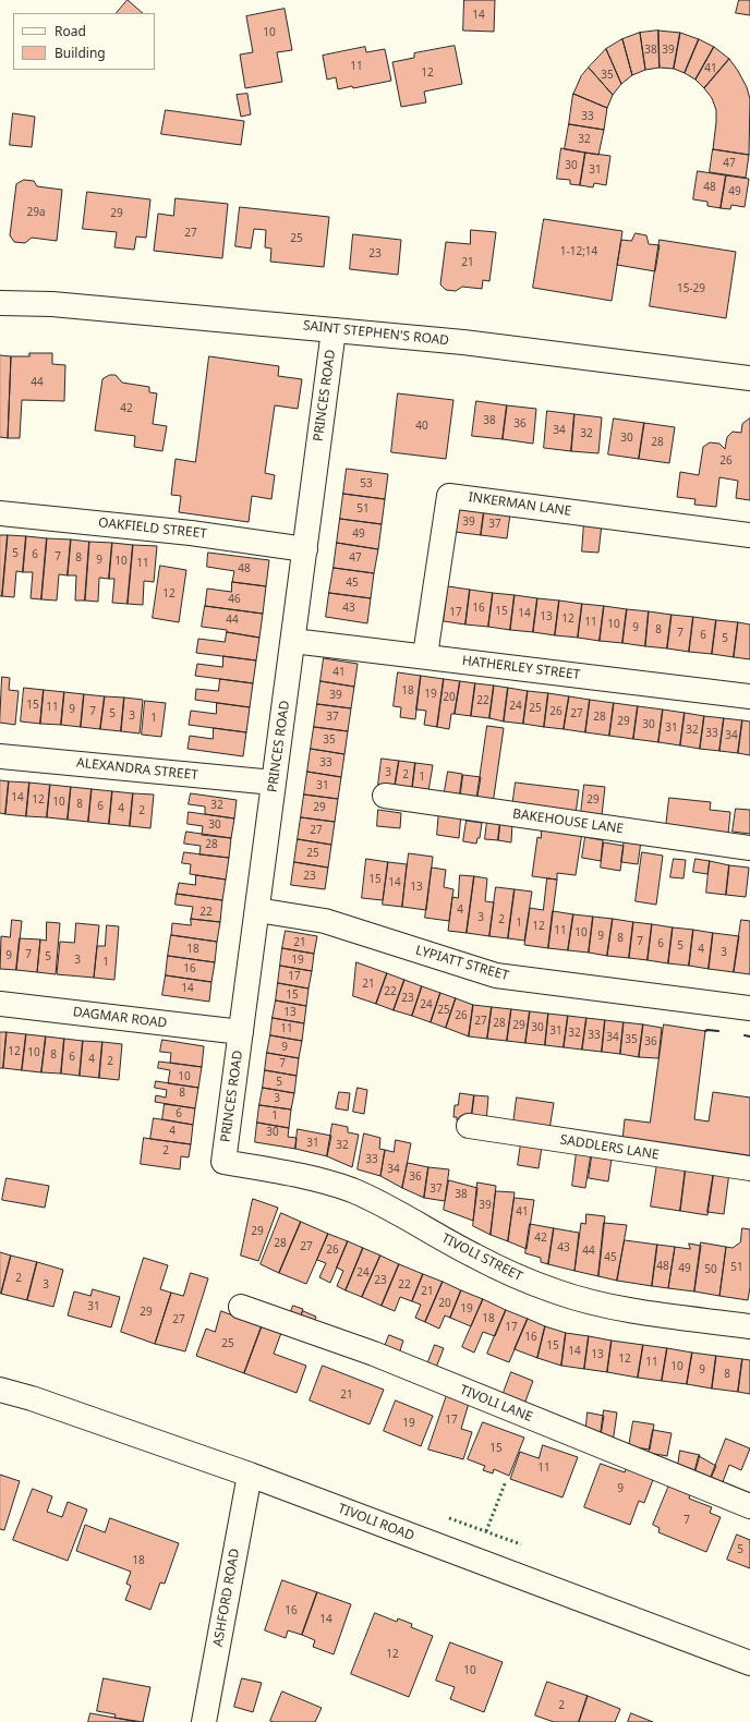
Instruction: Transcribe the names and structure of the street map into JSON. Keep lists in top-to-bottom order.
{
  "streets": {
    "street": [
      "SAINT STEPHEN'S ROAD",
      "PRINCES ROAD",
      "INKERMAN LANE",
      "OAKFIELD STREET",
      "HATHERLEY STREET",
      "ALEXANDRA STREET",
      "BAKEHOUSE LANE",
      "LYPIATT STREET",
      "DAGMAR ROAD",
      "SADDLERS LANE",
      "TIVOLI STREET",
      "TIVOLI LANE",
      "TIVOLI ROAD",
      "ASHFORD ROAD"
    ]
  },
  "crossings": [
    ["SAINT STEPHEN'S ROAD", "PRINCES ROAD"],
    ["PRINCES ROAD", "OAKFIELD STREET"],
    ["PRINCES ROAD", "HATHERLEY STREET"],
    ["PRINCES ROAD", "ALEXANDRA STREET"],
    ["PRINCES ROAD", "LYPIATT STREET"],
    ["PRINCES ROAD", "DAGMAR ROAD"],
    ["PRINCES ROAD", "TIVOLI STREET"],
    ["INKERMAN LANE", "HATHERLEY STREET"],
    ["TIVOLI ROAD", "ASHFORD ROAD"]
  ],
  "house_numbers": [
    "14",
    "10",
    "38",
    "39",
    "11",
    "41",
    "12",
    "35",
    "33",
    "32",
    "47",
    "30",
    "31",
    "48",
    "49",
    "29a",
    "29",
    "27",
    "25",
    "1-12;14",
    "23",
    "21",
    "15-29",
    "44",
    "42",
    "38",
    "36",
    "40",
    "34",
    "32",
    "30",
    "28",
    "26",
    "53",
    "51",
    "39",
    "37",
    "49",
    "5",
    "6",
    "7",
    "8",
    "47",
    "9",
    "10",
    "11",
    "48",
    "45",
    "12",
    "46",
    "43",
    "16",
    "15",
    "17",
    "14",
    "13",
    "12",
    "44",
    "11",
    "10",
    "9",
    "8",
    "7",
    "6",
    "5",
    "41",
    "18",
    "19",
    "39",
    "20",
    "22",
    "15",
    "24",
    "11",
    "25",
    "9",
    "7",
    "26",
    "5",
    "27",
    "3",
    "37",
    "28",
    "1",
    "29",
    "30",
    "31",
    "32",
    "33",
    "34",
    "35",
    "33",
    "3",
    "2",
    "1",
    "31",
    "14",
    "12",
    "29",
    "10",
    "8",
    "32",
    "6",
    "29",
    "4",
    "2",
    "30",
    "27",
    "28",
    "25",
    "23",
    "15",
    "14",
    "13",
    "4",
    "22",
    "3",
    "2",
    "1",
    "12",
    "11",
    "10",
    "9",
    "8",
    "7",
    "21",
    "6",
    "5",
    "18",
    "4",
    "3",
    "7",
    "9",
    "5",
    "3",
    "19",
    "1",
    "16",
    "17",
    "21",
    "14",
    "22",
    "15",
    "23",
    "24",
    "25",
    "13",
    "26",
    "27",
    "28",
    "29",
    "30",
    "11",
    "31",
    "32",
    "33",
    "34",
    "35",
    "36",
    "9",
    "12",
    "10",
    "8",
    "6",
    "4",
    "2",
    "7",
    "10",
    "5",
    "8",
    "3",
    "6",
    "1",
    "4",
    "30",
    "31",
    "32",
    "2",
    "33",
    "34",
    "36",
    "37",
    "38",
    "39",
    "41",
    "29",
    "42",
    "28",
    "27",
    "43",
    "26",
    "44",
    "45",
    "48",
    "51",
    "49",
    "50",
    "24",
    "2",
    "23",
    "3",
    "22",
    "21",
    "20",
    "31",
    "19",
    "29",
    "18",
    "27",
    "17",
    "16",
    "25",
    "15",
    "14",
    "13",
    "12",
    "11",
    "10",
    "9",
    "8",
    "21",
    "17",
    "19",
    "15",
    "11",
    "9",
    "7",
    "5",
    "18",
    "16",
    "14",
    "12",
    "10",
    "2"
  ],
  "legend": ["Road", "Building"]
}
